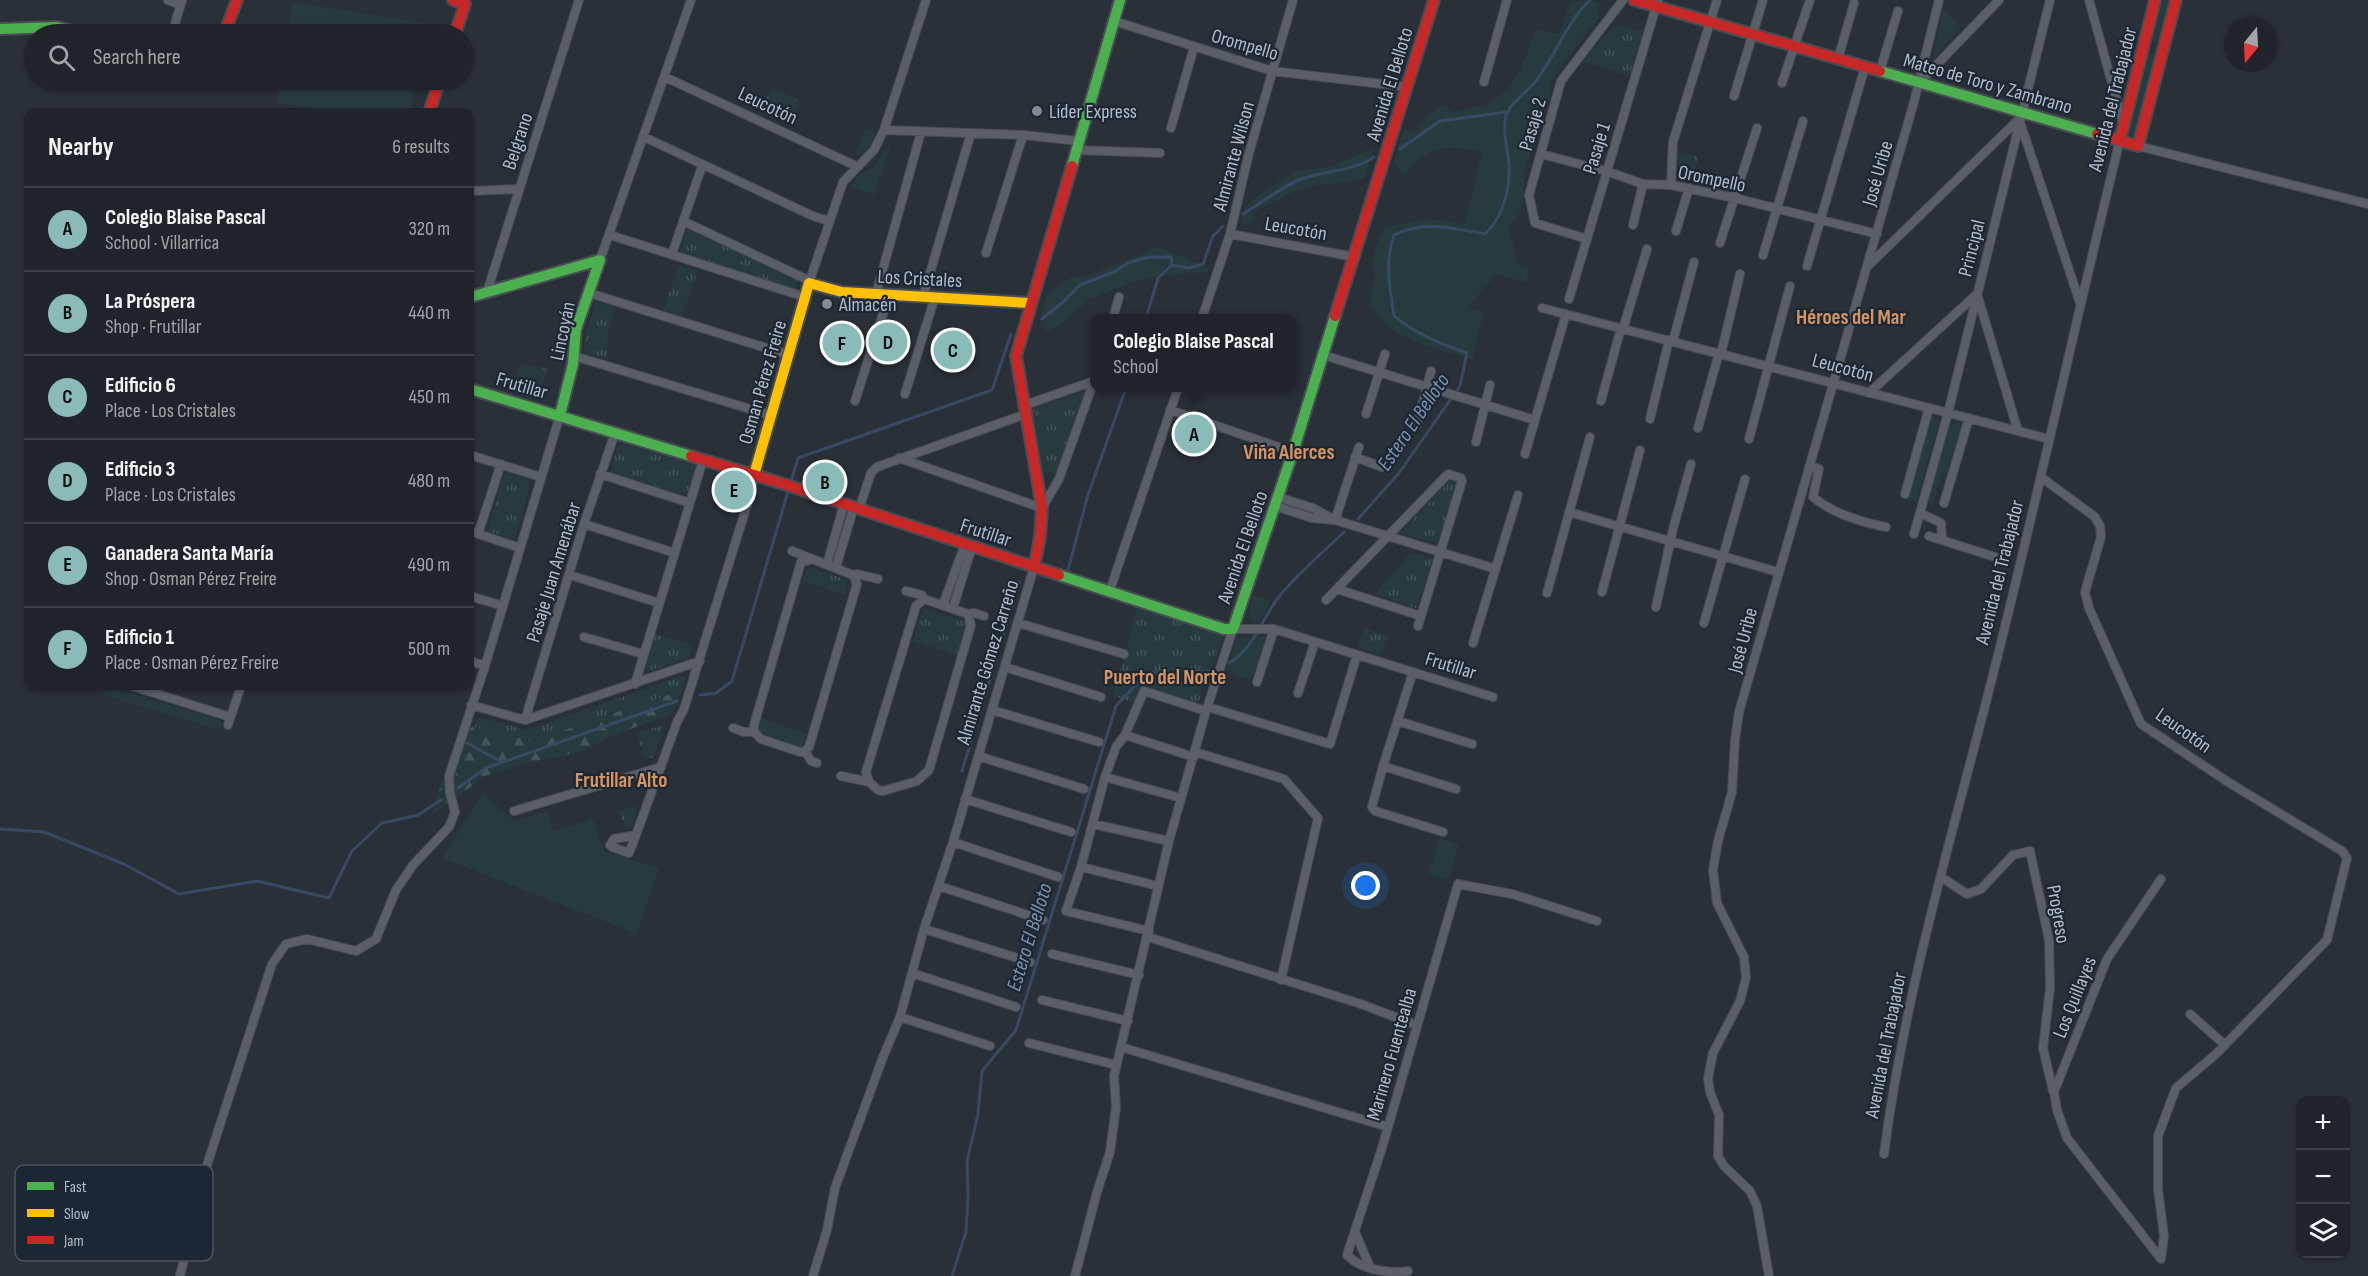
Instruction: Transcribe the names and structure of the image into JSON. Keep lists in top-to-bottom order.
{
  "streets": {
    "street": [
      "Orompello",
      "Mateo de Toro y Zambrano",
      "Avenida El Belloto",
      "Avenida del Trabajador",
      "Leucotón",
      "Pasaje 2",
      "Belgrano",
      "Pasaje 1",
      "Almirante Wilson",
      "José Uribe",
      "Principal",
      "Los Cristales",
      "Lincoyán",
      "Osman Pérez Freire",
      "Frutillar",
      "Pasaje Juan Amenábar",
      "Almirante Gómez Carreño",
      "Progreso",
      "Los Quillayes",
      "Marinero Fuentealba"
    ]
  },
  "crossings": [
    ["Orompello", "Avenida El Belloto"],
    ["Orompello", "Pasaje 2"],
    ["Orompello", "Pasaje 1"],
    ["Orompello", "Almirante Wilson"],
    ["Orompello", "José Uribe"],
    ["Orompello", "Almirante Gómez Carreño"],
    ["Mateo de Toro y Zambrano", "Avenida del Trabajador"],
    ["Mateo de Toro y Zambrano", "Pasaje 1"],
    ["Mateo de Toro y Zambrano", "José Uribe"],
    ["Mateo de Toro y Zambrano", "Principal"],
    ["Avenida El Belloto", "Leucotón"],
    ["Avenida El Belloto", "Frutillar"],
    ["Avenida del Trabajador", "Leucotón"],
    ["Avenida del Trabajador", "Progreso"],
    ["Leucotón", "Almirante Wilson"],
    ["Leucotón", "José Uribe"],
    ["Leucotón", "Principal"],
    ["Leucotón", "Lincoyán"],
    ["Leucotón", "Osman Pérez Freire"],
    ["Pasaje 2", "Pasaje 1"],
    ["Los Cristales", "Osman Pérez Freire"],
    ["Los Cristales", "Almirante Gómez Carreño"],
    ["Lincoyán", "Frutillar"],
    ["Osman Pérez Freire", "Frutillar"],
    ["Frutillar", "Pasaje Juan Amenábar"],
    ["Frutillar", "Almirante Gómez Carreño"],
    ["Progreso", "Los Quillayes"]
  ],
  "districts": [
    "Héroes del Mar",
    "Viña Alerces",
    "Puerto del Norte",
    "Frutillar Alto"
  ],
  "water": ["Estero El Belloto"],
  "places": ["Líder Express", "Almacén"],
  "legend": ["Fast", "Slow", "Jam"],
  "north": "bottom",
  "page": {
    "search": "Search here",
    "heading": ["Nearby", "6 results"],
    "list": [
      {
        "mark": "A",
        "name": "Colegio Blaise Pascal",
        "note": "School · Villarrica",
        "value": "320 m"
      },
      {
        "mark": "B",
        "name": "La Próspera",
        "note": "Shop · Frutillar",
        "value": "440 m"
      },
      {
        "mark": "C",
        "name": "Edificio 6",
        "note": "Place · Los Cristales",
        "value": "450 m"
      },
      {
        "mark": "D",
        "name": "Edificio 3",
        "note": "Place · Los Cristales",
        "value": "480 m"
      },
      {
        "mark": "E",
        "name": "Ganadera Santa María",
        "note": "Shop · Osman Pérez Freire",
        "value": "490 m"
      },
      {
        "mark": "F",
        "name": "Edificio 1",
        "note": "Place · Osman Pérez Freire",
        "value": "500 m"
      }
    ],
    "popup": ["Colegio Blaise Pascal", "School"],
    "pins": [
      "D",
      "F",
      "C",
      "A",
      "B",
      "E"
    ],
    "map_buttons": ["+", "−"]
  }
}
